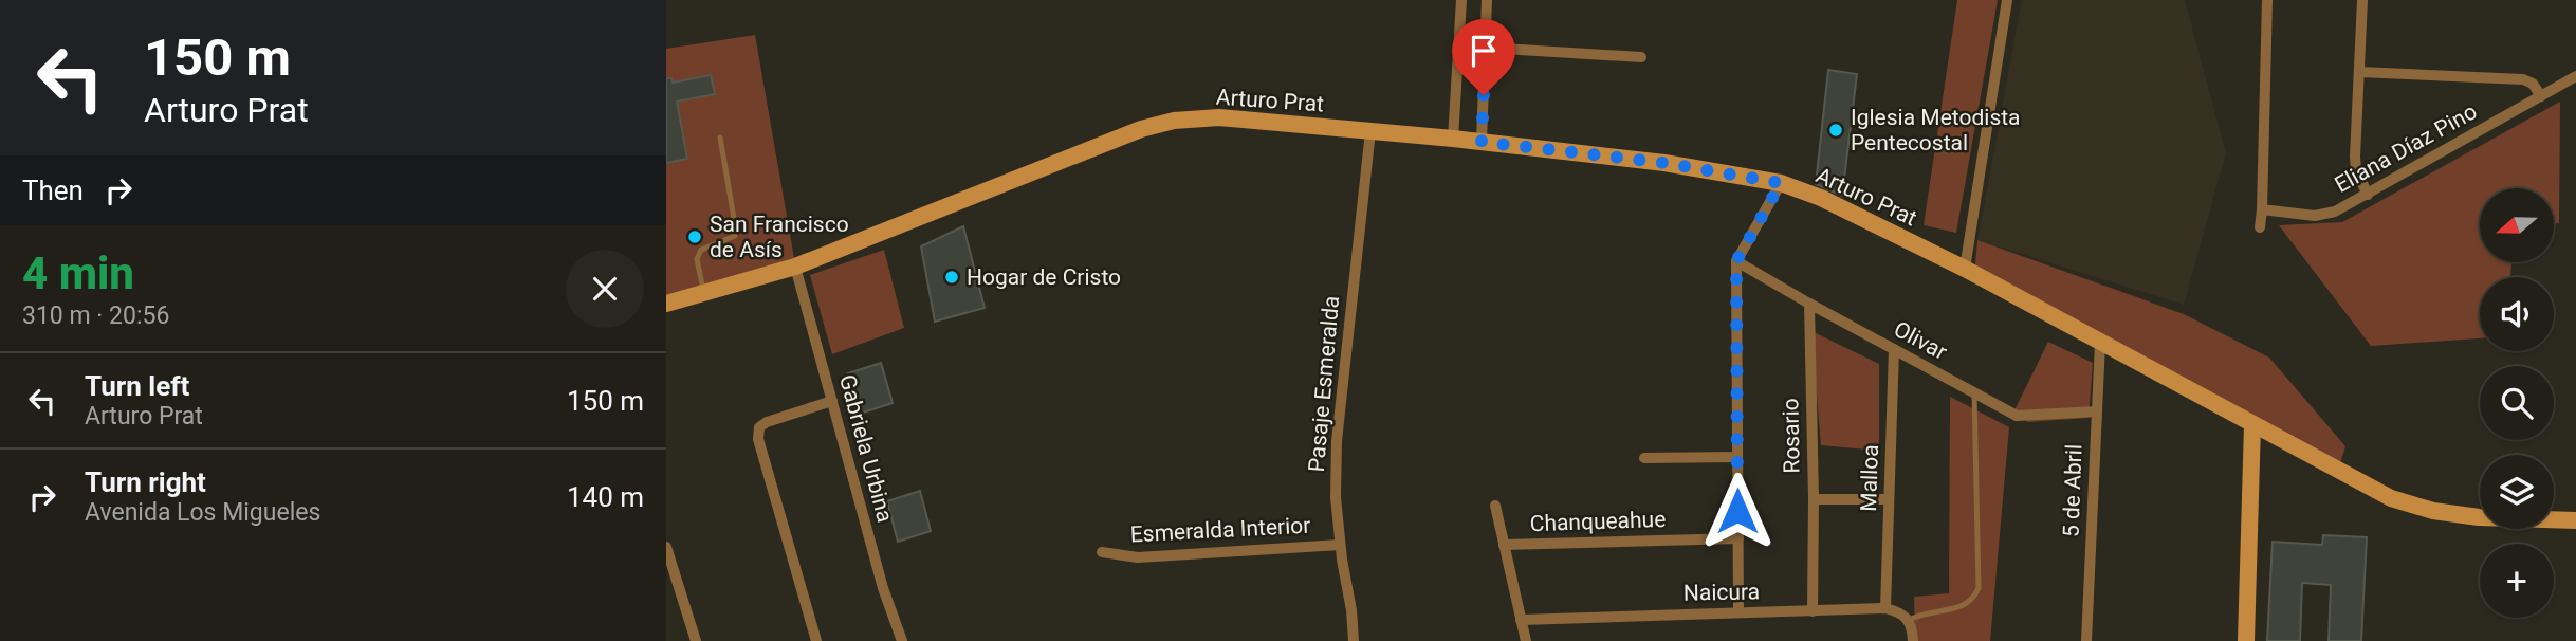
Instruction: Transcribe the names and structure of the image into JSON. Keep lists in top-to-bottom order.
{
  "streets": {
    "main road": ["Arturo Prat"],
    "street": [
      "Eliana Díaz Pino",
      "Olivar",
      "Pasaje Esmeralda",
      "Rosario",
      "Gabriela Urbina",
      "Malloa",
      "5 de Abril",
      "Chanqueahue",
      "Esmeralda Interior",
      "Naicura"
    ]
  },
  "crossings": [
    ["Arturo Prat", "Pasaje Esmeralda"],
    ["Arturo Prat", "Gabriela Urbina"],
    ["Arturo Prat", "5 de Abril"],
    ["Olivar", "Rosario"],
    ["Olivar", "Malloa"],
    ["Olivar", "5 de Abril"],
    ["Pasaje Esmeralda", "Esmeralda Interior"],
    ["Rosario", "Naicura"],
    ["Malloa", "Naicura"]
  ],
  "places": ["Iglesia Metodista Pentecostal", "San Francisco de Asís", "Hogar de Cristo"],
  "north": "left",
  "page": {
    "turn": ["150 m", "Arturo Prat"],
    "then": "Then",
    "map_buttons": "+",
    "heading": ["4 min", "310 m · 20:56"],
    "list": [
      {
        "name": "Turn left",
        "note": "Arturo Prat",
        "value": "150 m"
      },
      {
        "name": "Turn right",
        "note": "Avenida Los Migueles",
        "value": "140 m"
      }
    ]
  }
}
